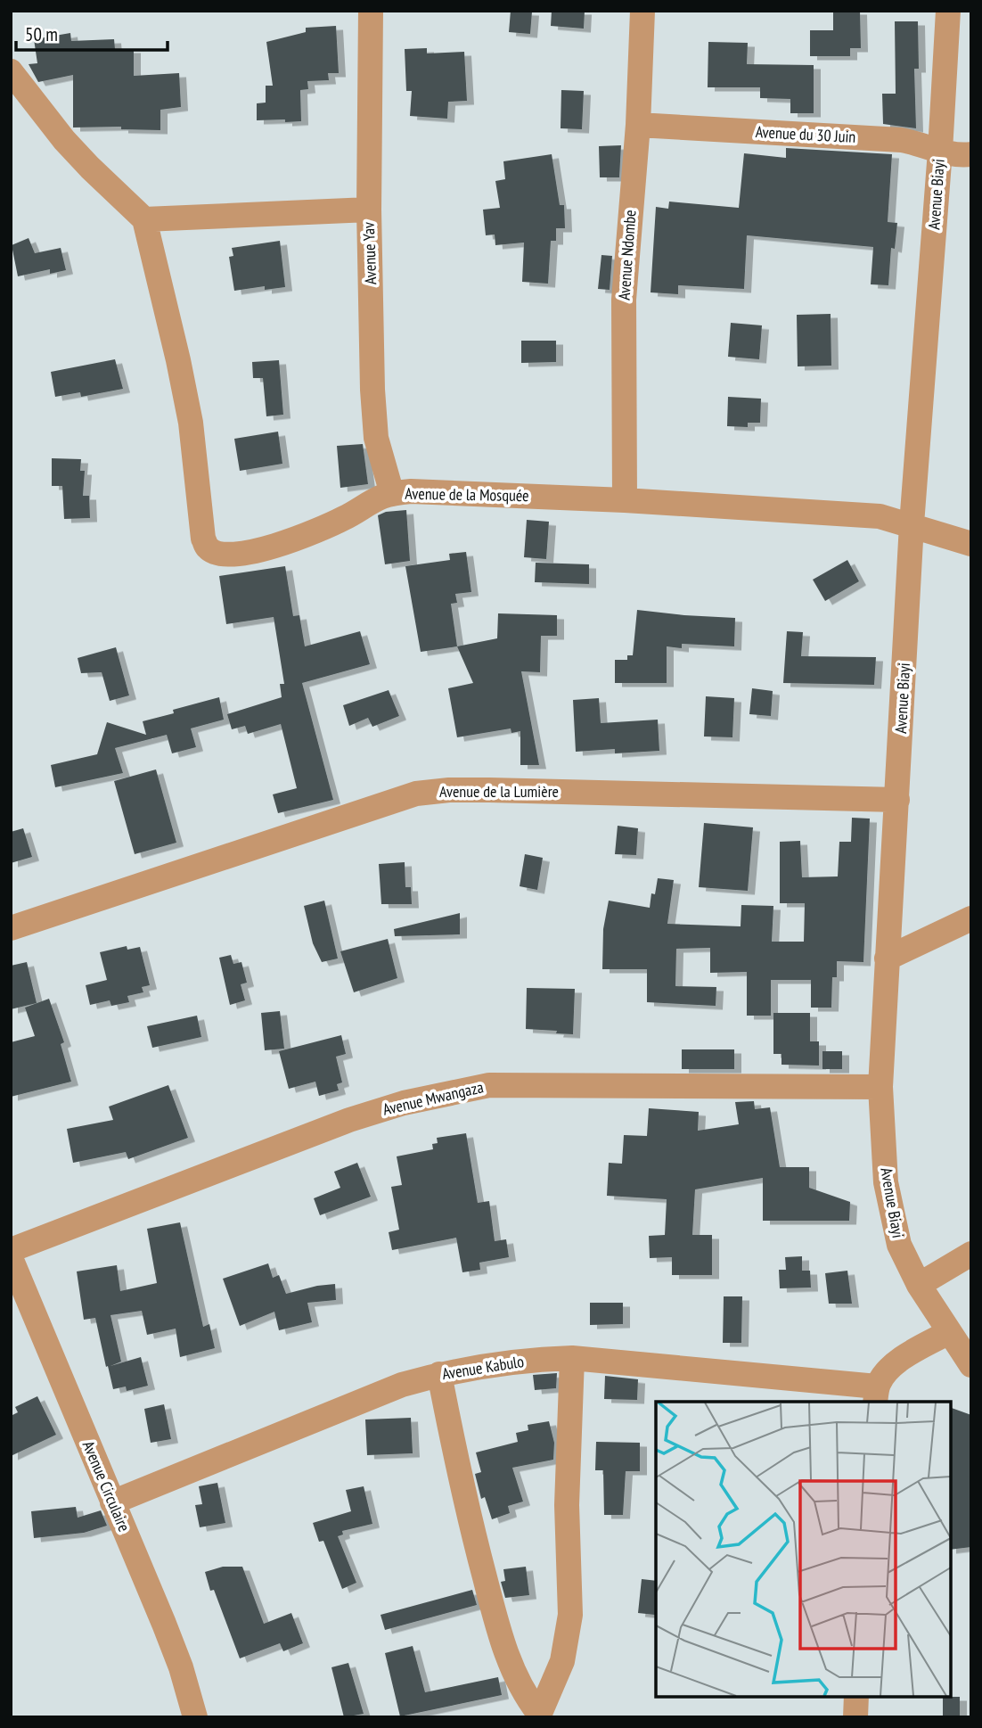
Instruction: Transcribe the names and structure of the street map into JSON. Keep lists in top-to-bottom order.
{
  "streets": {
    "street": [
      "Avenue du 30 Juin",
      "Avenue Biayi",
      "Avenue Yav",
      "Avenue Ndombe",
      "Avenue de la Mosquée",
      "Avenue de la Lumière",
      "Avenue Mwangaza",
      "Avenue Kabulo",
      "Avenue Circulaire"
    ]
  },
  "crossings": [
    ["Avenue du 30 Juin", "Avenue Biayi"],
    ["Avenue du 30 Juin", "Avenue Ndombe"],
    ["Avenue Biayi", "Avenue de la Mosquée"],
    ["Avenue Biayi", "Avenue de la Lumière"],
    ["Avenue Biayi", "Avenue Mwangaza"],
    ["Avenue Yav", "Avenue de la Mosquée"],
    ["Avenue Ndombe", "Avenue de la Mosquée"],
    ["Avenue Kabulo", "Avenue Circulaire"]
  ],
  "scale_bar": "50 m"
}
